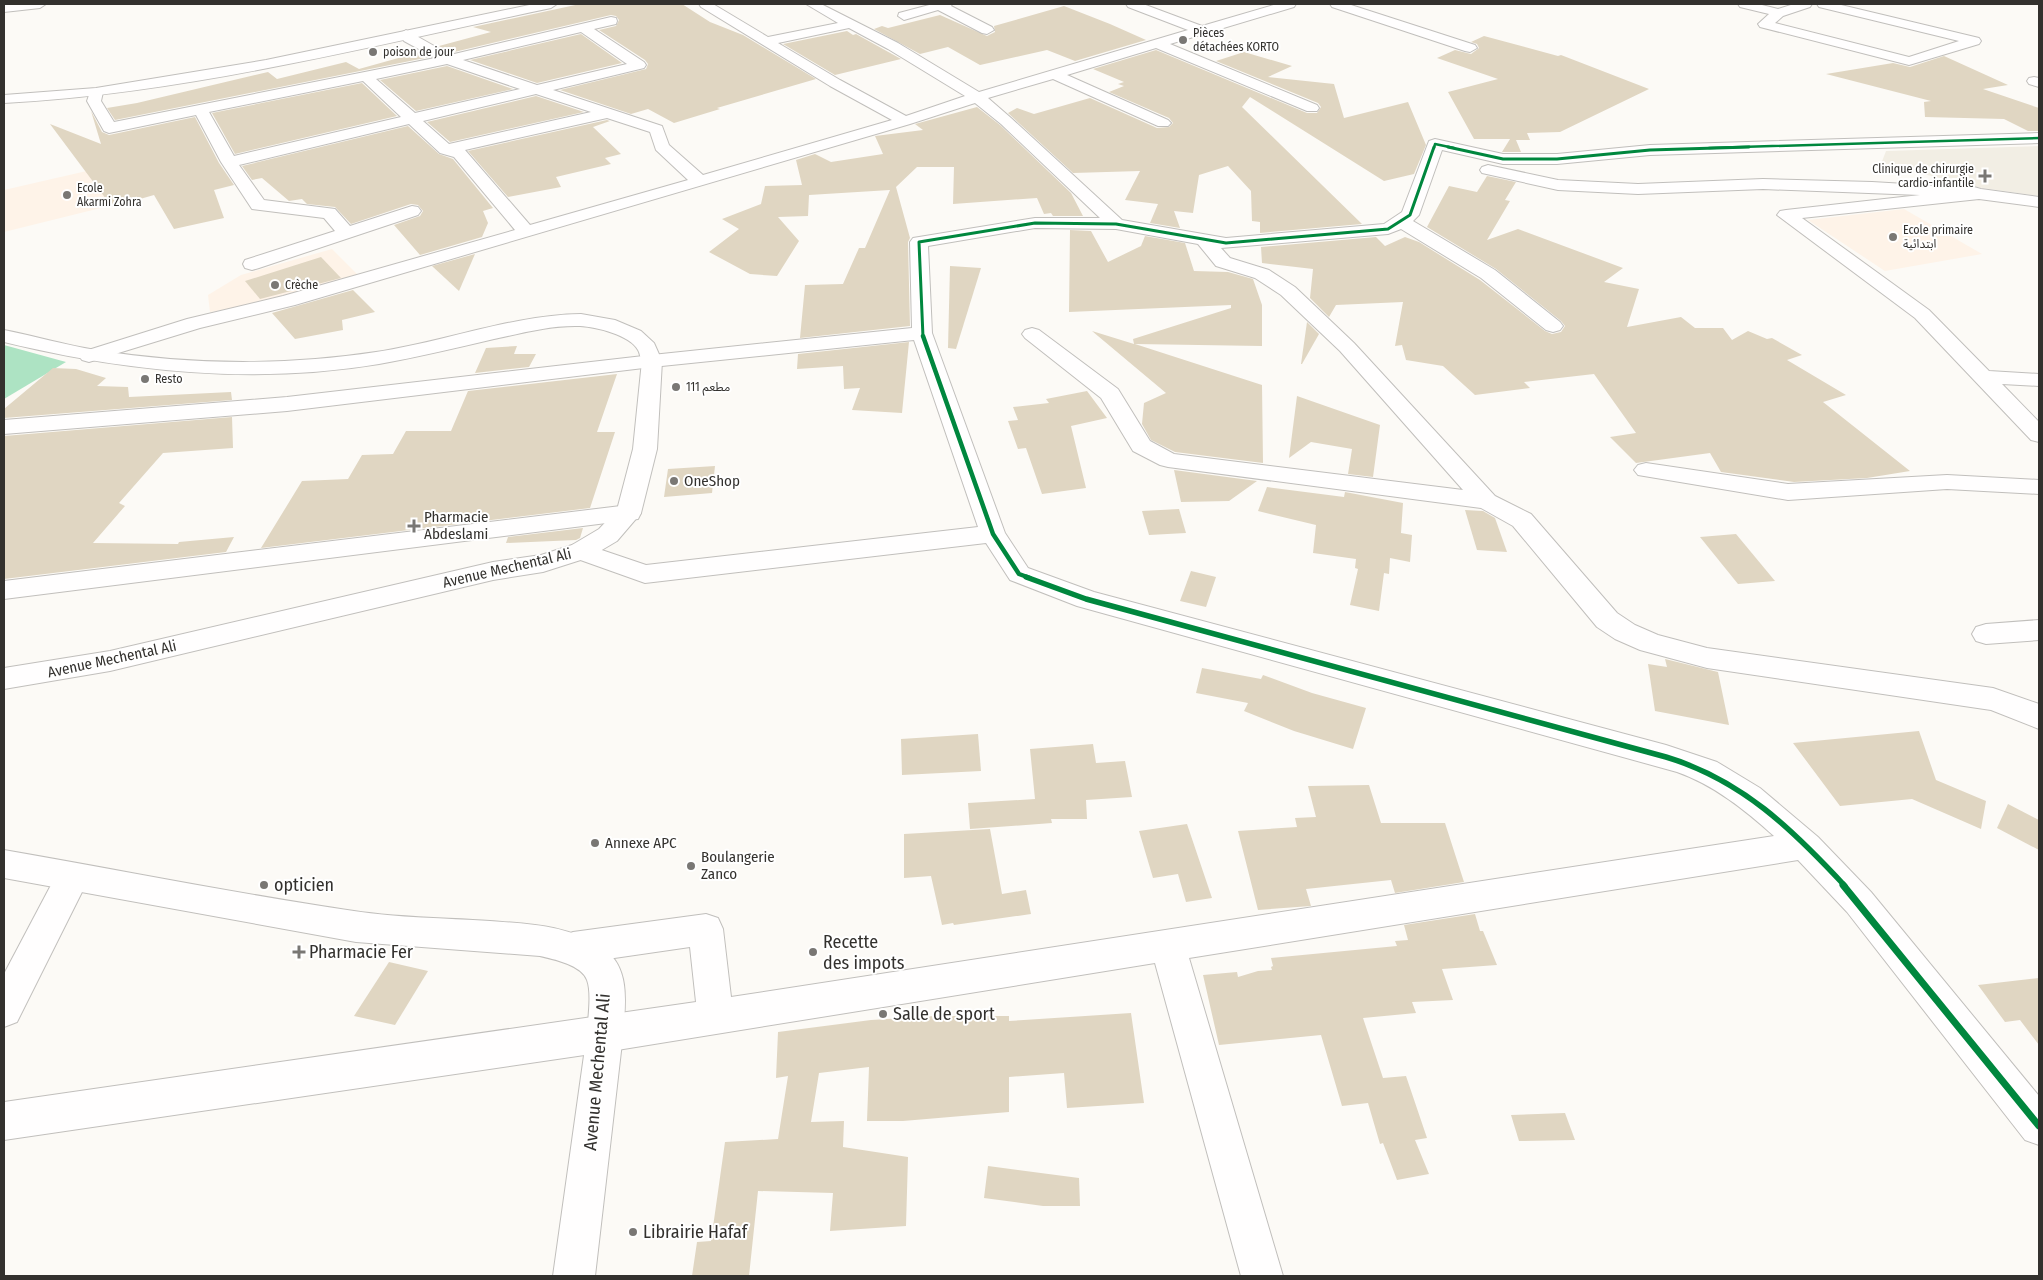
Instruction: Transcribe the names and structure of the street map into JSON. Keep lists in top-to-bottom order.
{
  "streets": {
    "street": ["Avenue Mechental Ali"]
  },
  "places": {
    "other": [
      "Pièces détachées KORTO",
      "poison de jour",
      "Ecole Akarmi Zohra",
      "Ecole primaire ابتدائية",
      "Crèche",
      "Resto",
      "مطعم 111",
      "OneShop",
      "Annexe APC",
      "Boulangerie Zanco",
      "opticien",
      "Recette des impots",
      "Salle de sport",
      "Librairie Hafaf"
    ],
    "health": ["Clinique de chirurgie cardio-infantile", "Pharmacie Abdeslami", "Pharmacie Fer"]
  }
}
